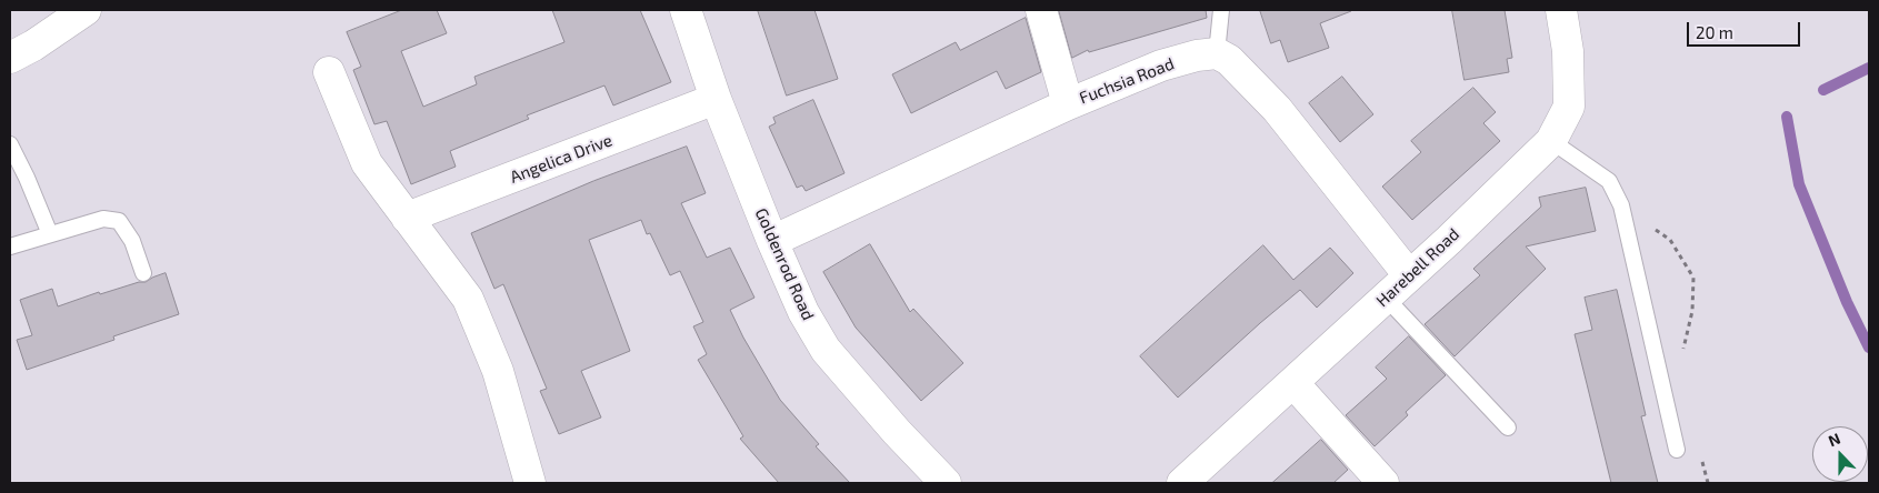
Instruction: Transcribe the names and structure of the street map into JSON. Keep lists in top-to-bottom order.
{
  "streets": {
    "street": [
      "Fuchsia Road",
      "Angelica Drive",
      "Goldenrod Road",
      "Harebell Road"
    ]
  },
  "crossings": [
    ["Fuchsia Road", "Goldenrod Road"],
    ["Angelica Drive", "Goldenrod Road"]
  ],
  "scale_bar": "20 m",
  "north": "top"
}
